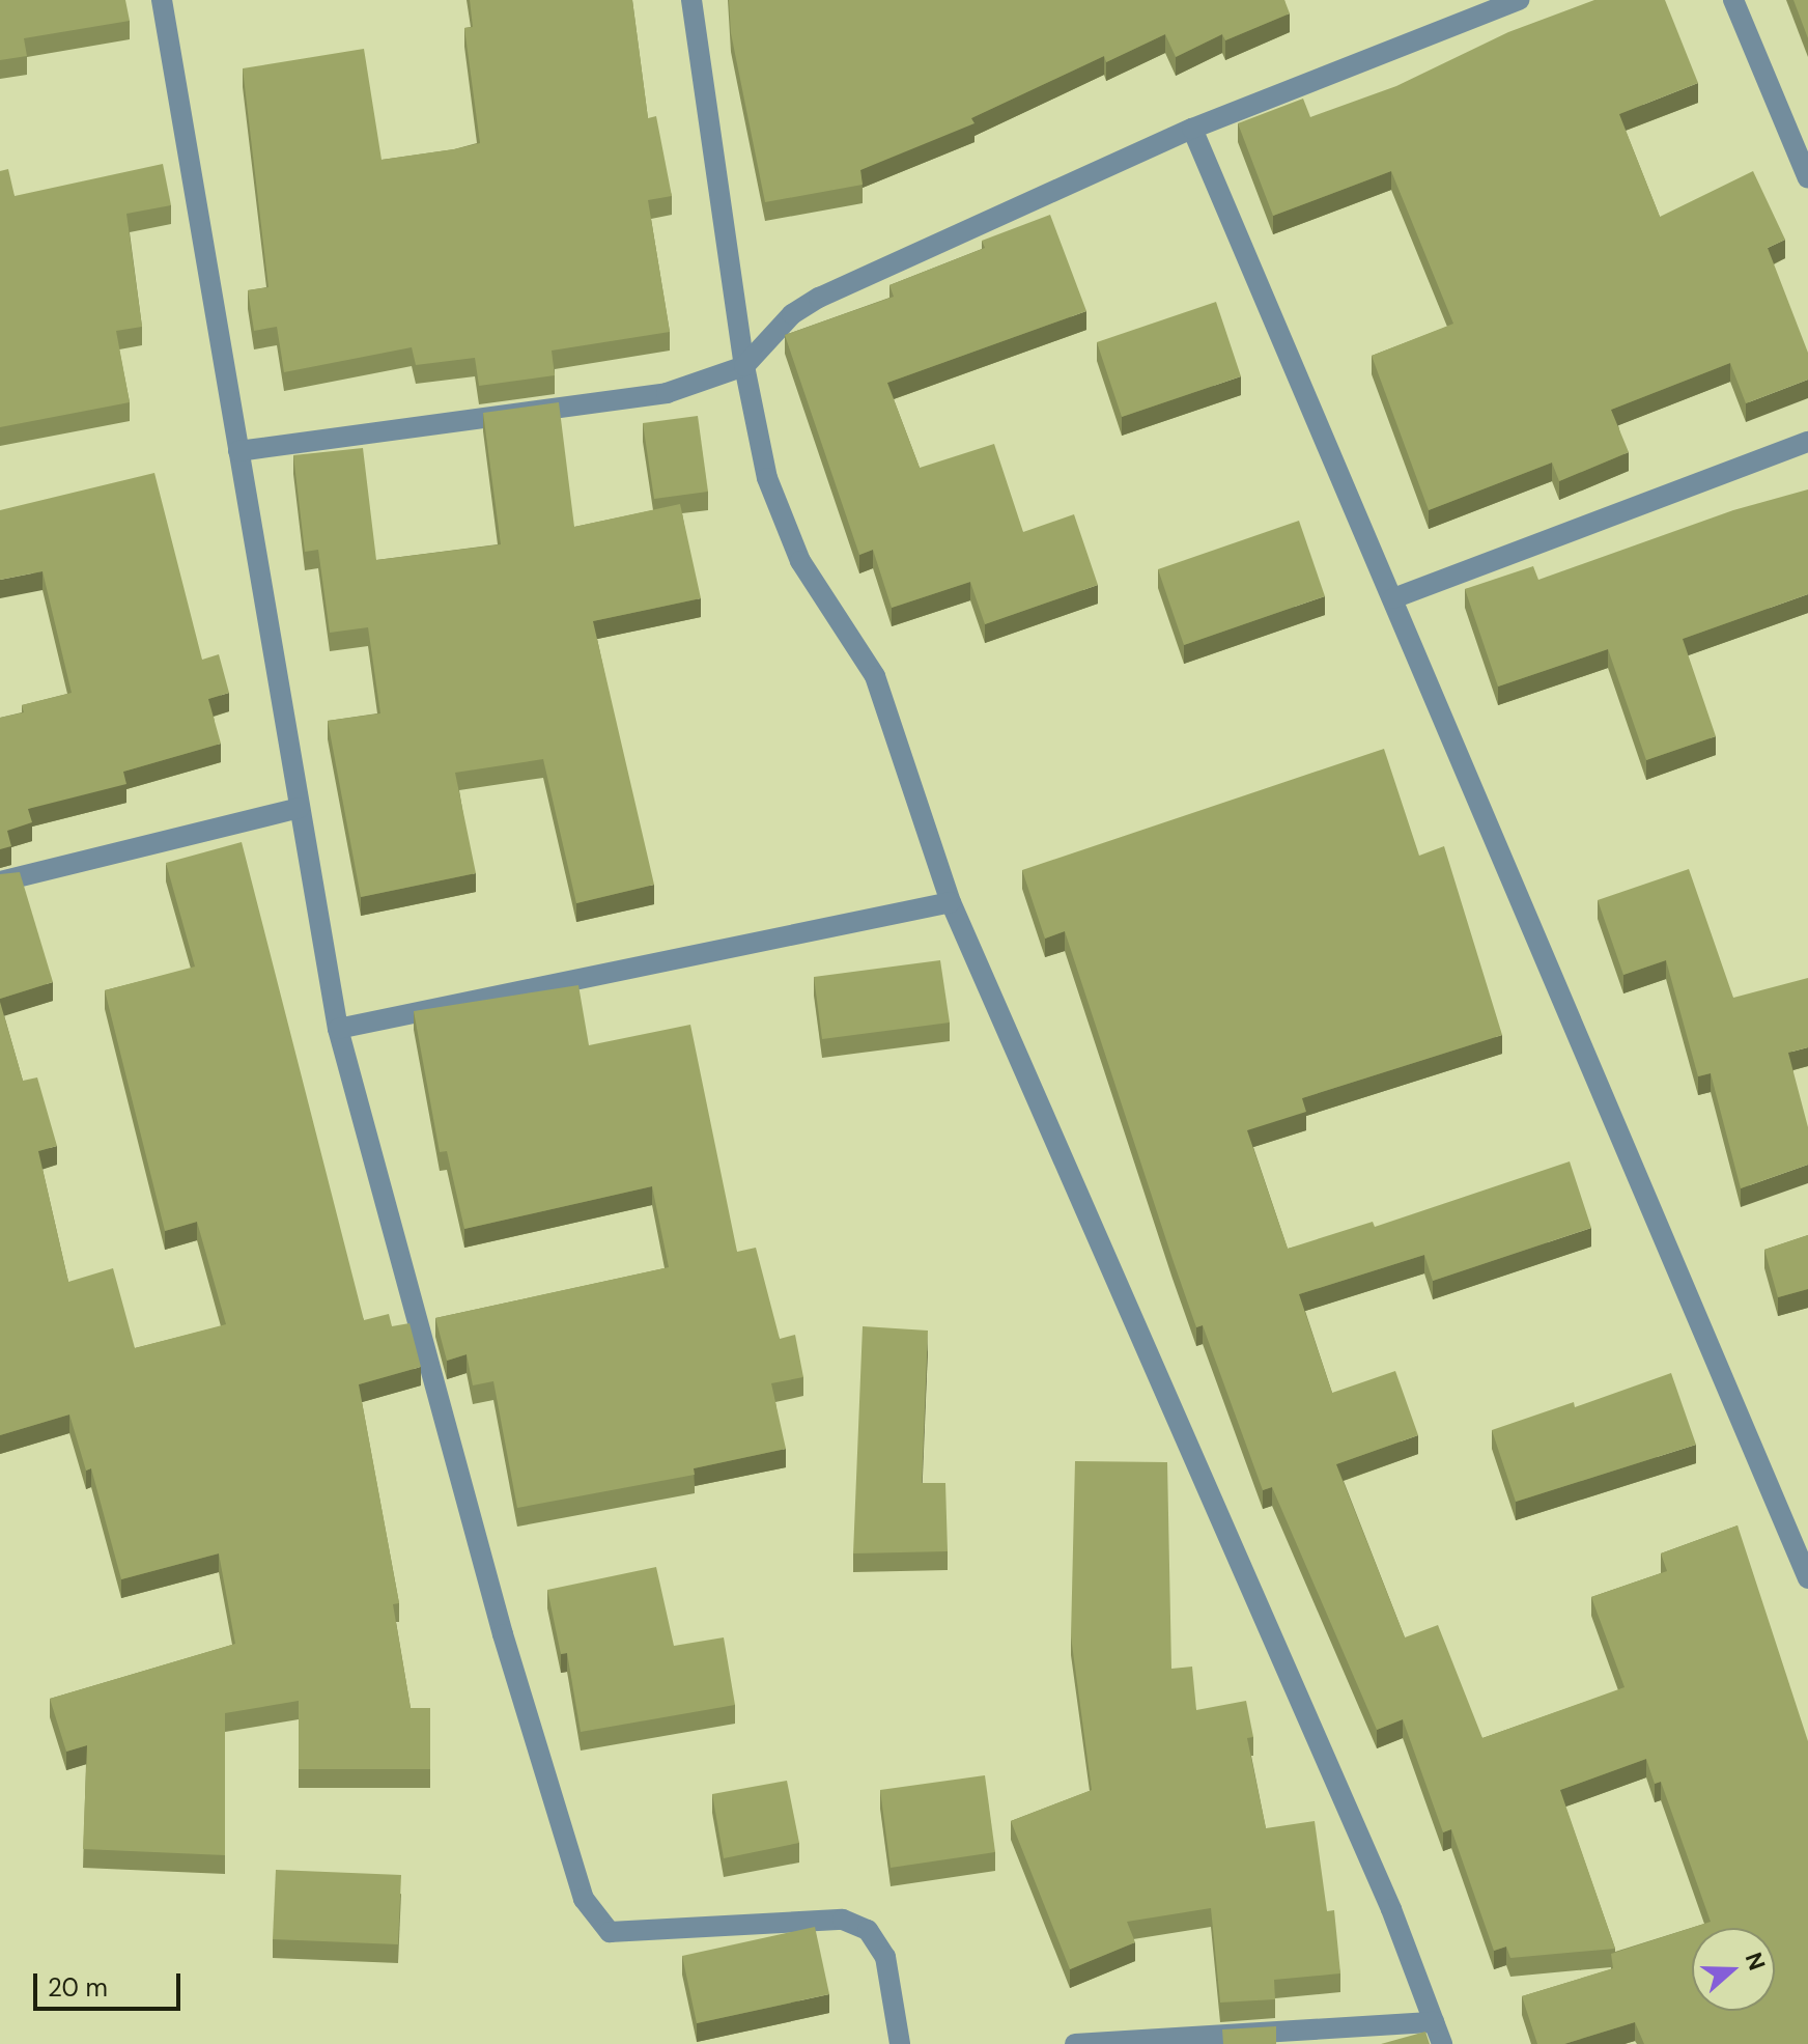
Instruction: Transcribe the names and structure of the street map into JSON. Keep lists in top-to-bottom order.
{
  "scale_bar": "20 m",
  "north": "right"
}
